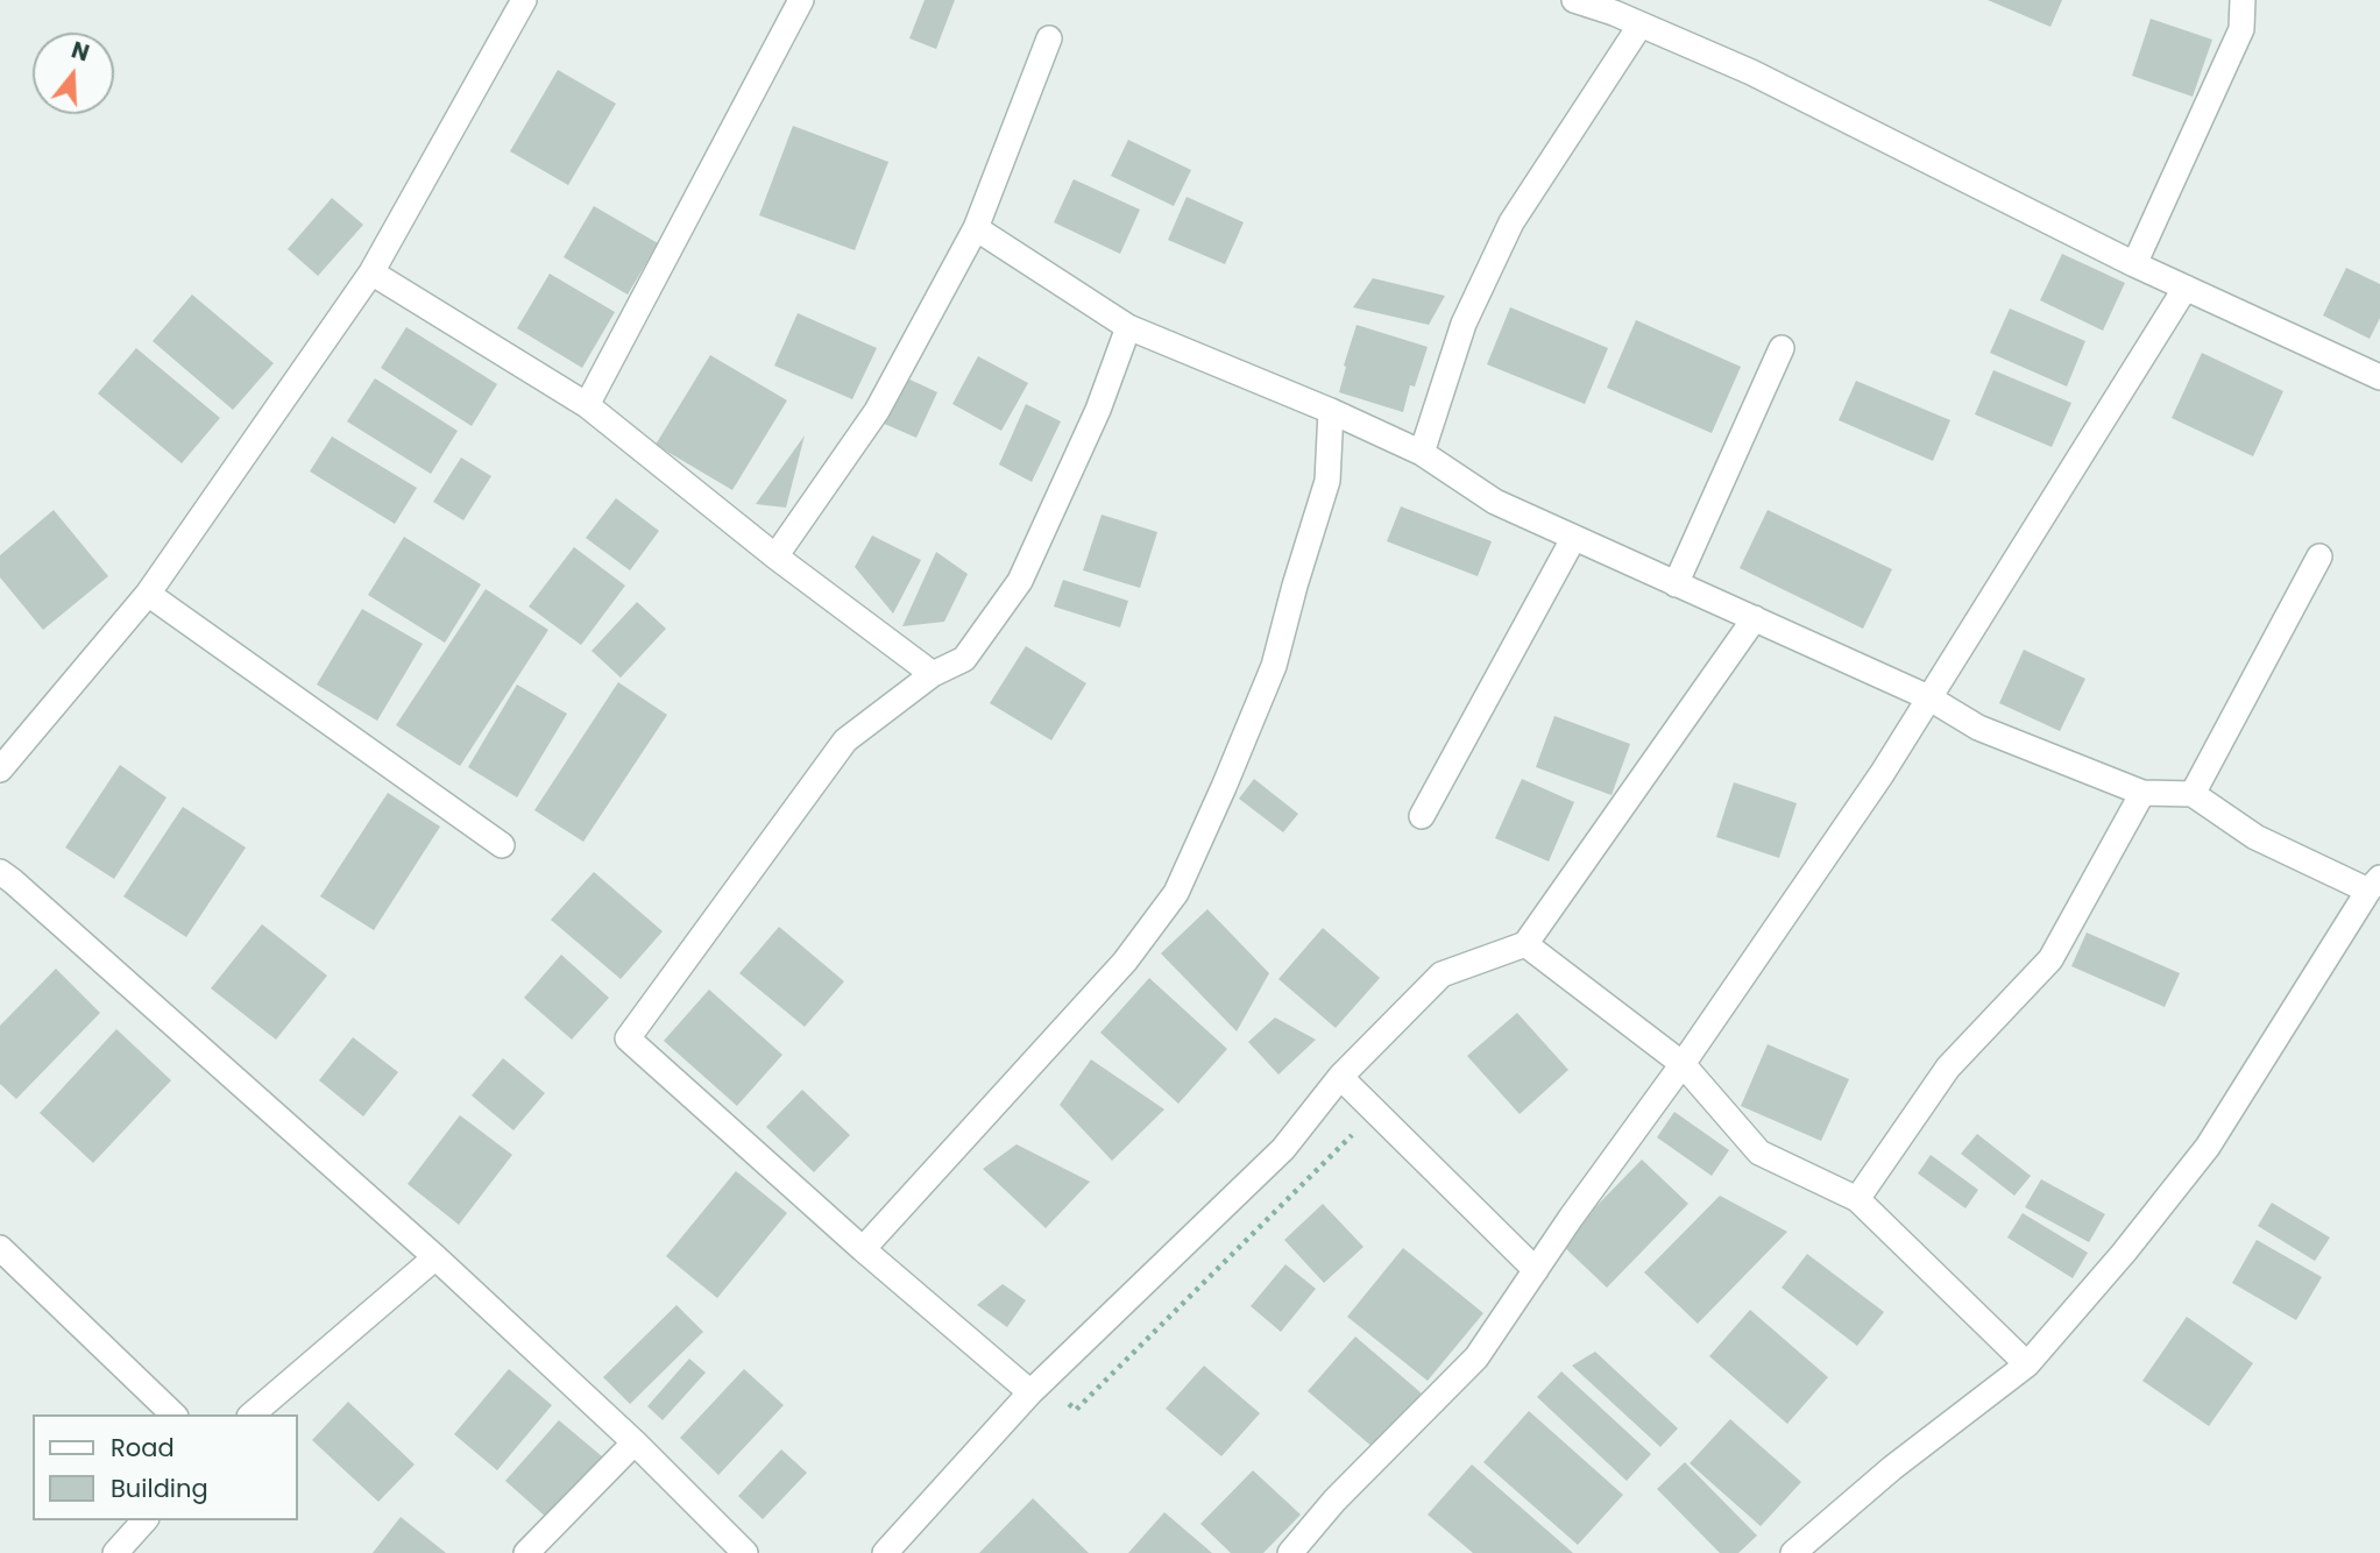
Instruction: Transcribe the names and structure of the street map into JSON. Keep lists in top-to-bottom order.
{
  "legend": ["Road", "Building"],
  "north": "top"
}
